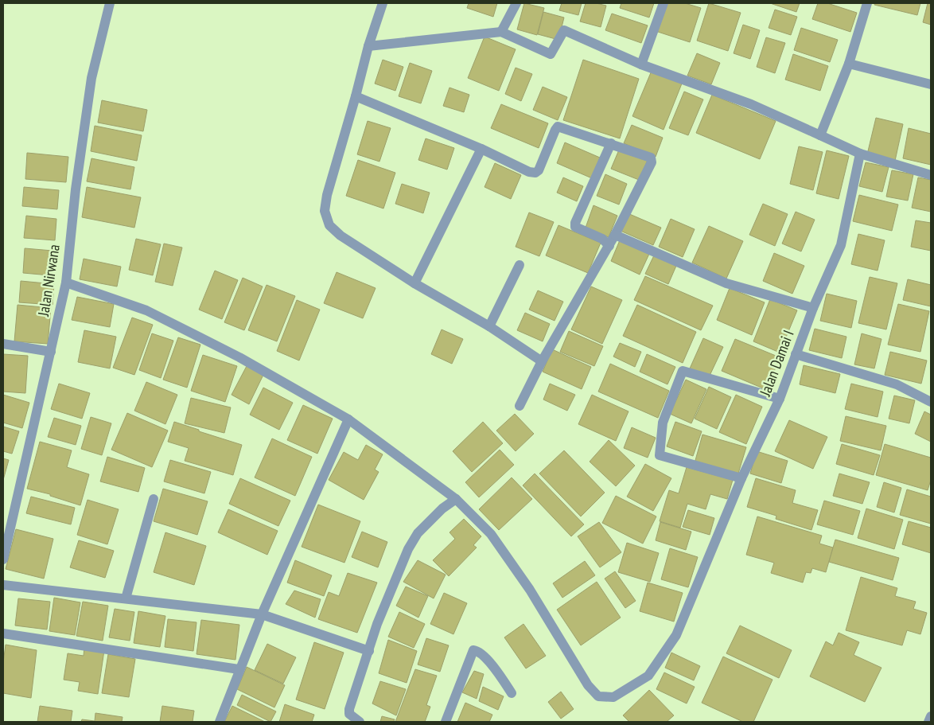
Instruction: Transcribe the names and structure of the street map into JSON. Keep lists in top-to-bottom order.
{
  "streets": {
    "street": ["Jalan Nirwana", "Jalan Damai I"]
  }
}
